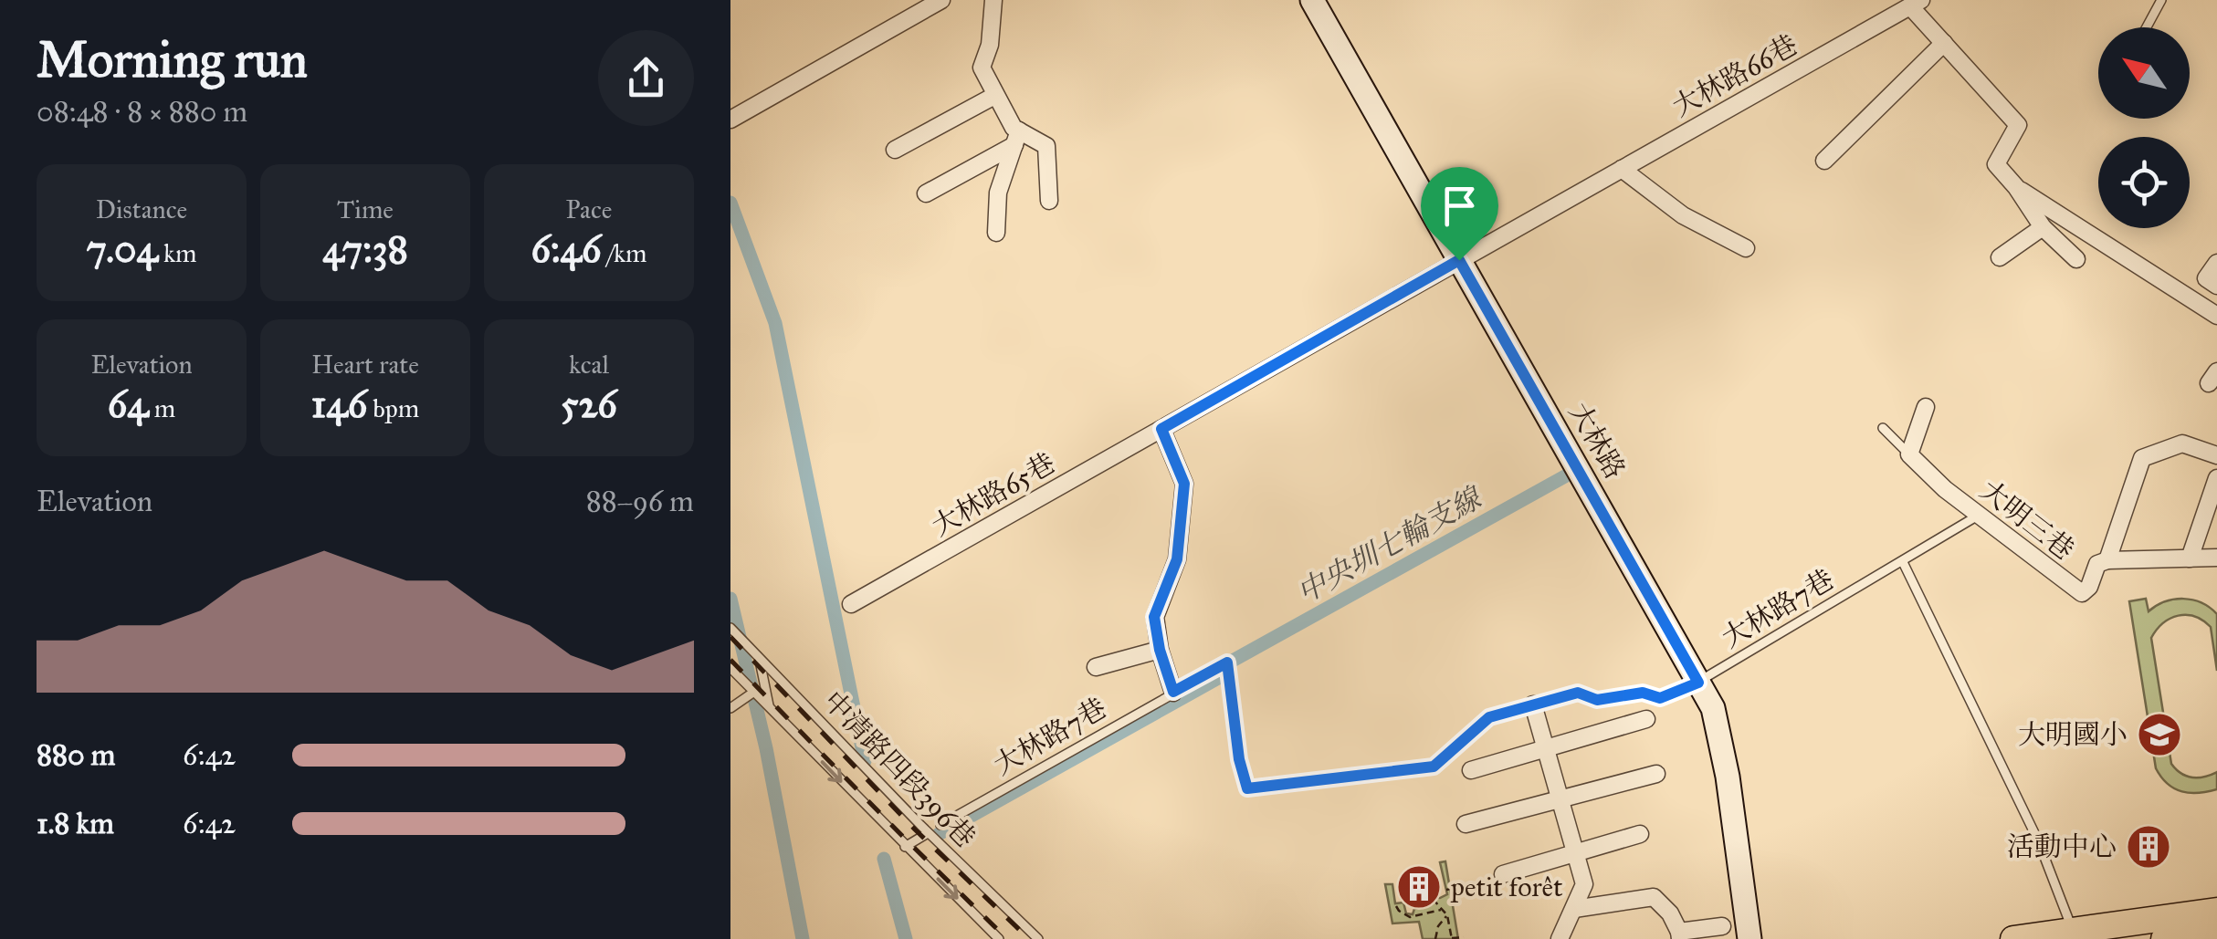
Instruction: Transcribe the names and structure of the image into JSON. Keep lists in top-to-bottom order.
{
  "streets": {
    "street": [
      "大林路66巷",
      "大林路",
      "大林路65巷",
      "大明三巷"
    ],
    "lane": ["大林路7巷", "中清路四段396巷"]
  },
  "crossings": [
    ["大林路66巷", "大林路"],
    ["大林路66巷", "大林路65巷"],
    ["大林路", "大林路65巷"],
    ["大林路", "大林路7巷"],
    ["大明三巷", "大林路7巷"]
  ],
  "water": ["中央圳七輪支線"],
  "places": {
    "school or university": ["大明國小"],
    "building": ["活動中心", "petit forêt"]
  },
  "north": "top left",
  "page": {
    "heading": ["Morning run", "08:48 · 8 × 880 m"],
    "stats": [
      ["Distance", "7.04 km"],
      ["Time", "47:38"],
      ["Pace", "6:46 /km"],
      ["Elevation", "64 m"],
      ["Heart rate", "146 bpm"],
      ["kcal", "526"]
    ],
    "chart": ["Elevation", "88–96 m"],
    "list": [
      {
        "name": "880 m",
        "note": "6:42"
      },
      {
        "name": "1.8 km",
        "note": "6:42"
      }
    ]
  }
}
